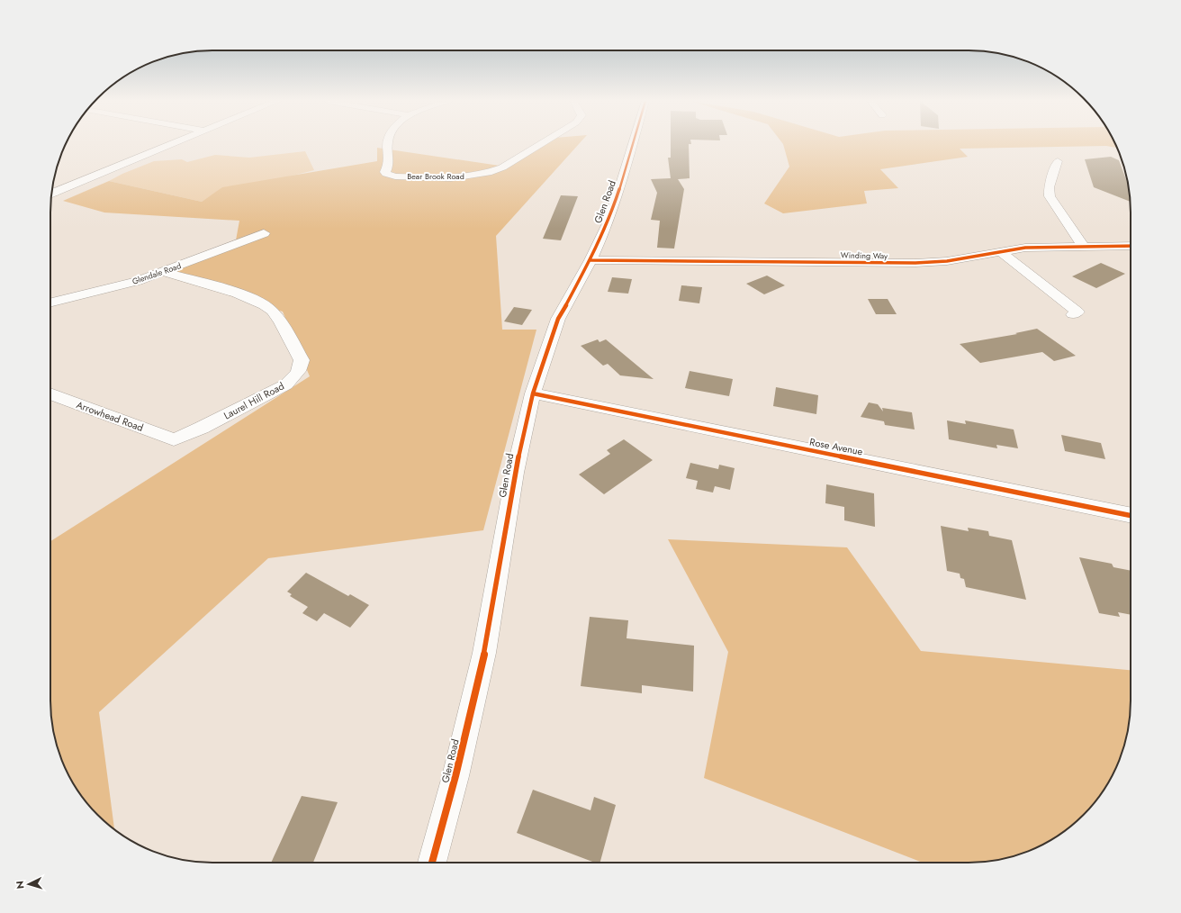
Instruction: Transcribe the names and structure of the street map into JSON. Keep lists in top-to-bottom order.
{
  "streets": {
    "street": [
      "Bear Brook Road",
      "Glen Road",
      "Winding Way",
      "Glendale Road",
      "Laurel Hill Road",
      "Arrowhead Road",
      "Rose Avenue"
    ]
  },
  "crossings": [
    ["Glen Road", "Winding Way"],
    ["Glen Road", "Rose Avenue"],
    ["Glendale Road", "Laurel Hill Road"],
    ["Laurel Hill Road", "Arrowhead Road"]
  ],
  "north": "left"
}
